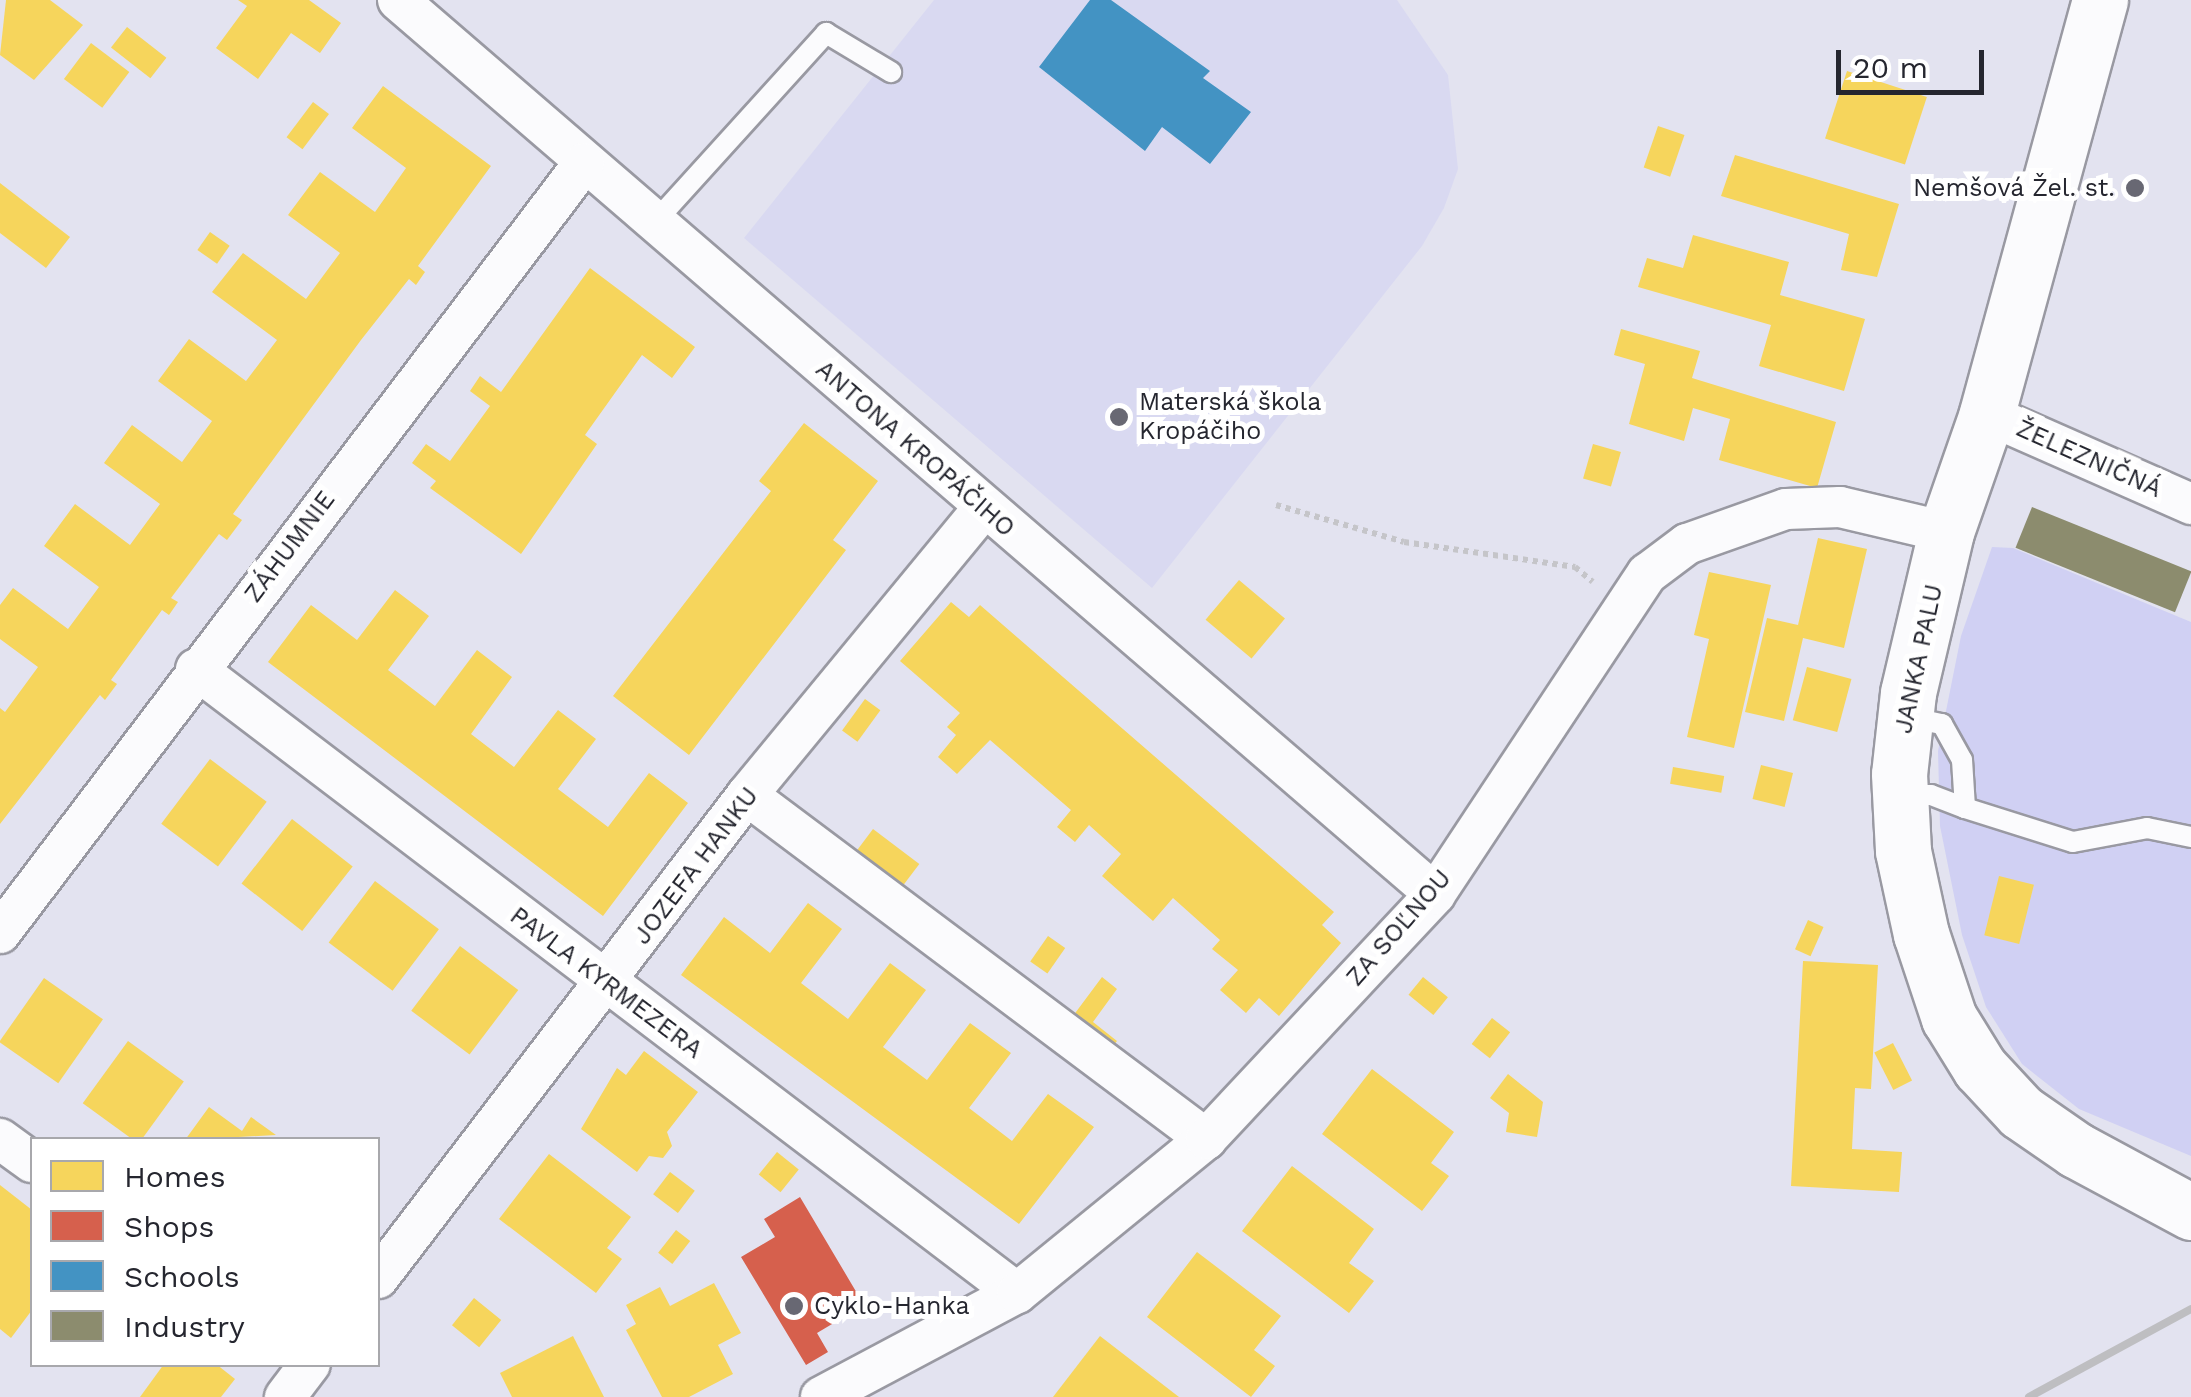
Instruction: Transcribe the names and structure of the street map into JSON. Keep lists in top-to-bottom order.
{
  "streets": {
    "main road": ["JANKA PALU"],
    "street": [
      "ANTONA KROPÁČIHO",
      "ŽELEZNIČNÁ",
      "ZÁHUMNIE",
      "JOZEFA HANKU",
      "ZA SOĽNOU",
      "PAVLA KYRMEZERA"
    ]
  },
  "crossings": [
    ["ANTONA KROPÁČIHO", "ZÁHUMNIE"],
    ["ANTONA KROPÁČIHO", "JOZEFA HANKU"],
    ["ANTONA KROPÁČIHO", "ZA SOĽNOU"],
    ["ŽELEZNIČNÁ", "JANKA PALU"],
    ["ZÁHUMNIE", "PAVLA KYRMEZERA"],
    ["JANKA PALU", "ZA SOĽNOU"],
    ["JOZEFA HANKU", "PAVLA KYRMEZERA"],
    ["ZA SOĽNOU", "PAVLA KYRMEZERA"]
  ],
  "places": ["Nemšová Žel. st.", "Materská škola Kropáčiho", "Cyklo-Hanka"],
  "legend": [
    "Homes",
    "Shops",
    "Schools",
    "Industry"
  ],
  "scale_bar": "20 m"
}
